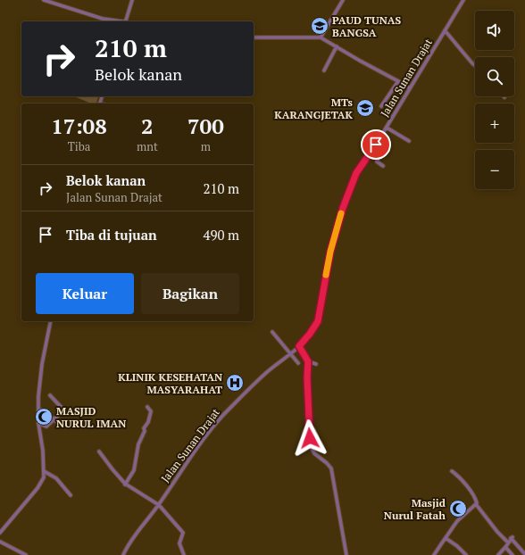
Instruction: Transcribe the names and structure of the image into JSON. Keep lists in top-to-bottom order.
{
  "streets": {
    "street": ["Jalan Sunan Drajat"]
  },
  "places": {
    "school or university": ["PAUD TUNAS BANGSA", "MTs KARANGJETAK"],
    "hospital": ["KLINIK KESEHATAN MASYARAHAT"],
    "mosque": ["MASJID NURUL IMAN", "Masjid Nurul Fatah"]
  },
  "page": {
    "map_buttons": ["+", "−"],
    "turn": ["210 m", "Belok kanan"],
    "eta": [
      "17:08",
      "Tiba",
      "2",
      "mnt",
      "700",
      "m"
    ],
    "list": [
      {
        "name": "Belok kanan",
        "note": "Jalan Sunan Drajat",
        "value": "210 m"
      },
      {
        "name": "Tiba di tujuan",
        "value": "490 m"
      }
    ],
    "buttons": ["Keluar", "Bagikan"]
  }
}
